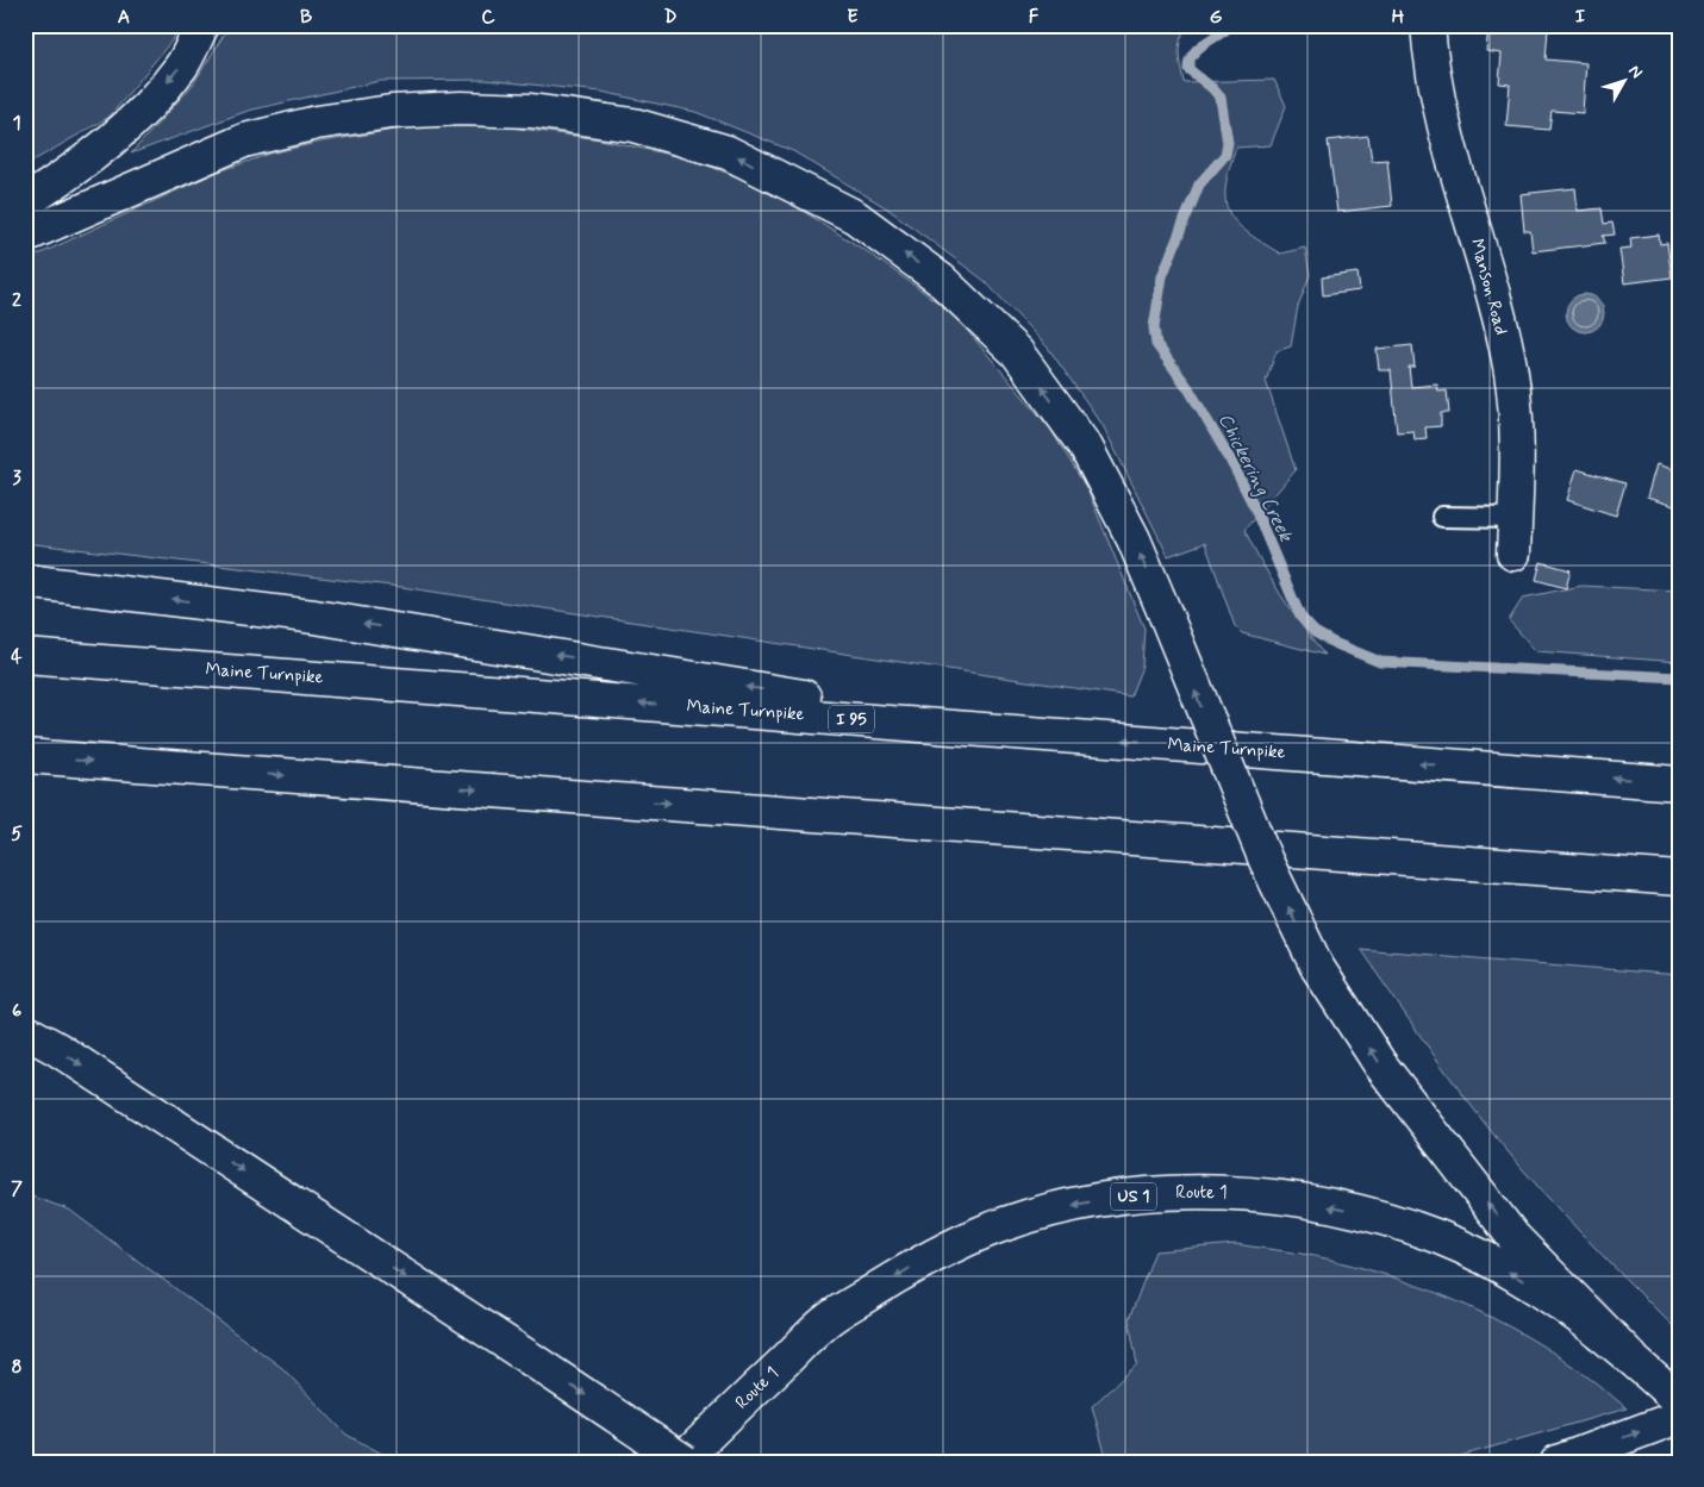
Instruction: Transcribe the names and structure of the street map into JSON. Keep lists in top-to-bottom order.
{
  "streets": {
    "main road": [
      "Manson Road",
      "Maine Turnpike",
      "I 95",
      "Route 1",
      "US 1"
    ]
  },
  "one_way": ["Route 1"],
  "water": ["Chickering Creek"],
  "north": "top right",
  "grid": {
    "columns": [
      "A",
      "B",
      "C",
      "D",
      "E",
      "F",
      "G",
      "H",
      "I"
    ],
    "rows": [
      "1",
      "2",
      "3",
      "4",
      "5",
      "6",
      "7",
      "8"
    ]
  }
}
